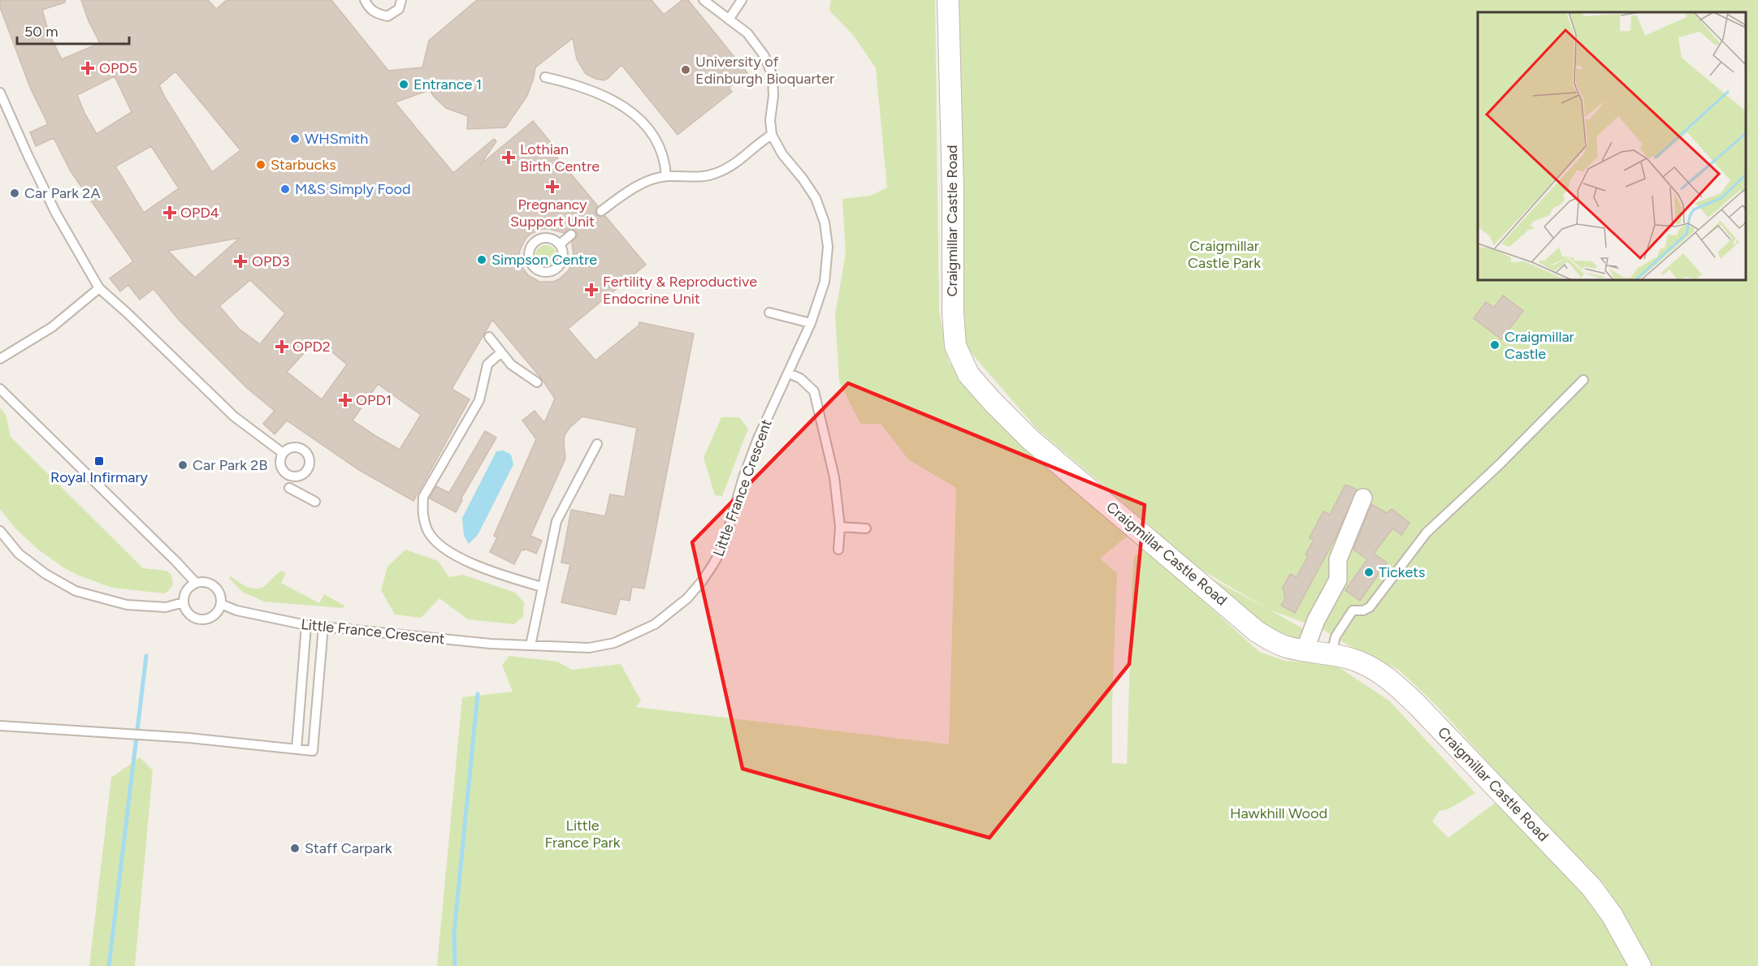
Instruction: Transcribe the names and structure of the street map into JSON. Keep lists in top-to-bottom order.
{
  "streets": {
    "street": ["Craigmillar Castle Road"],
    "lane": ["Little France Crescent"]
  },
  "parks": ["Craigmillar Castle Park", "Hawkhill Wood", "Little France Park"],
  "places": {
    "health": [
      "OPD5",
      "Lothian Birth Centre",
      "Pregnancy Support Unit",
      "OPD4",
      "OPD3",
      "Fertility & Reproductive Endocrine Unit",
      "OPD2",
      "OPD1"
    ],
    "other": [
      "University of Edinburgh Bioquarter",
      "Entrance 1",
      "WHSmith",
      "Starbucks",
      "M&S Simply Food",
      "Car Park 2A",
      "Simpson Centre",
      "Craigmillar Castle",
      "Car Park 2B",
      "Tickets",
      "Staff Carpark"
    ],
    "transit": ["Royal Infirmary"]
  },
  "scale_bar": "50 m"
}
